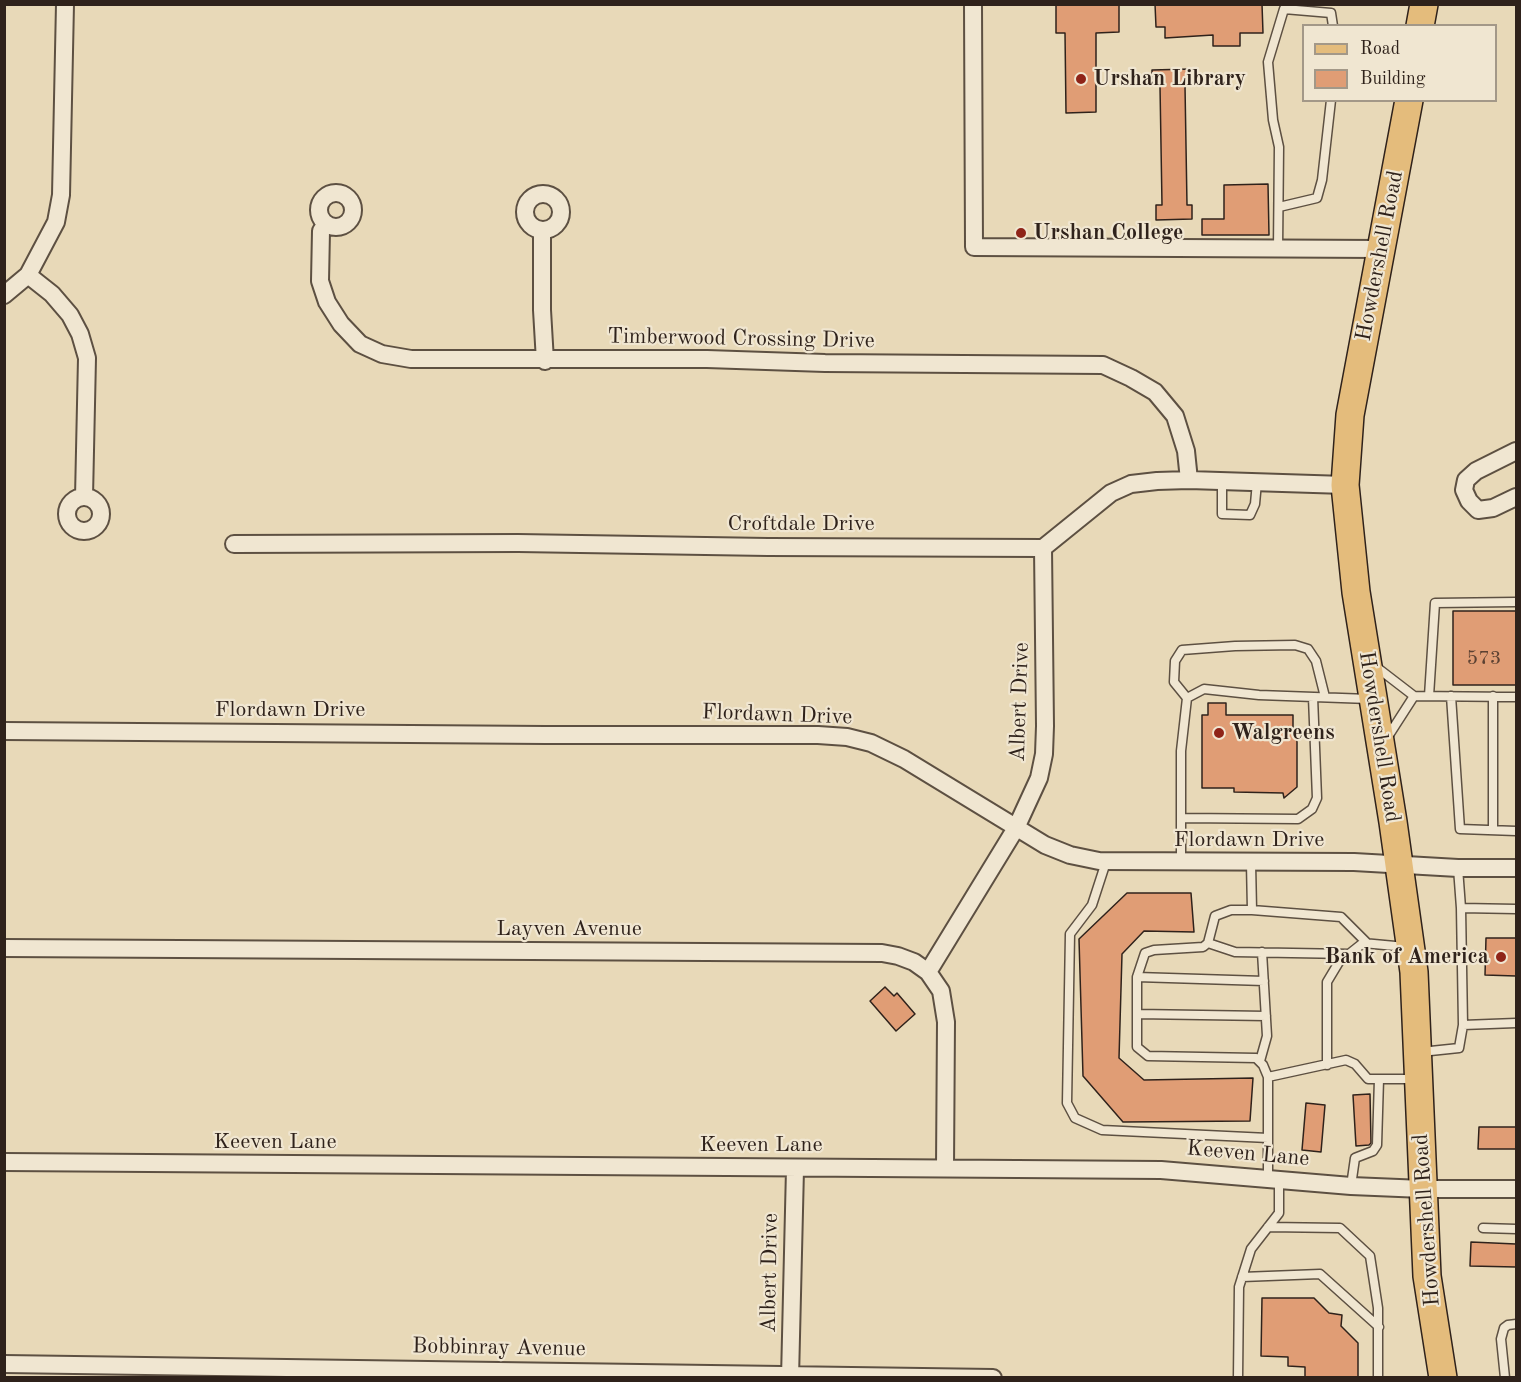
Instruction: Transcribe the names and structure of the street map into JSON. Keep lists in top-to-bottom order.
{
  "streets": {
    "main road": ["Howdershell Road"],
    "street": [
      "Timberwood Crossing Drive",
      "Croftdale Drive",
      "Albert Drive",
      "Flordawn Drive",
      "Layven Avenue",
      "Keeven Lane",
      "Bobbinray Avenue"
    ]
  },
  "crossings": [
    ["Howdershell Road", "Flordawn Drive"],
    ["Howdershell Road", "Keeven Lane"],
    ["Croftdale Drive", "Albert Drive"],
    ["Albert Drive", "Flordawn Drive"],
    ["Albert Drive", "Layven Avenue"],
    ["Albert Drive", "Keeven Lane"],
    ["Albert Drive", "Bobbinray Avenue"]
  ],
  "places": [
    "Urshan Library",
    "Urshan College",
    "Walgreens",
    "Bank of America"
  ],
  "house_numbers": ["573"],
  "legend": ["Road", "Building"]
}
